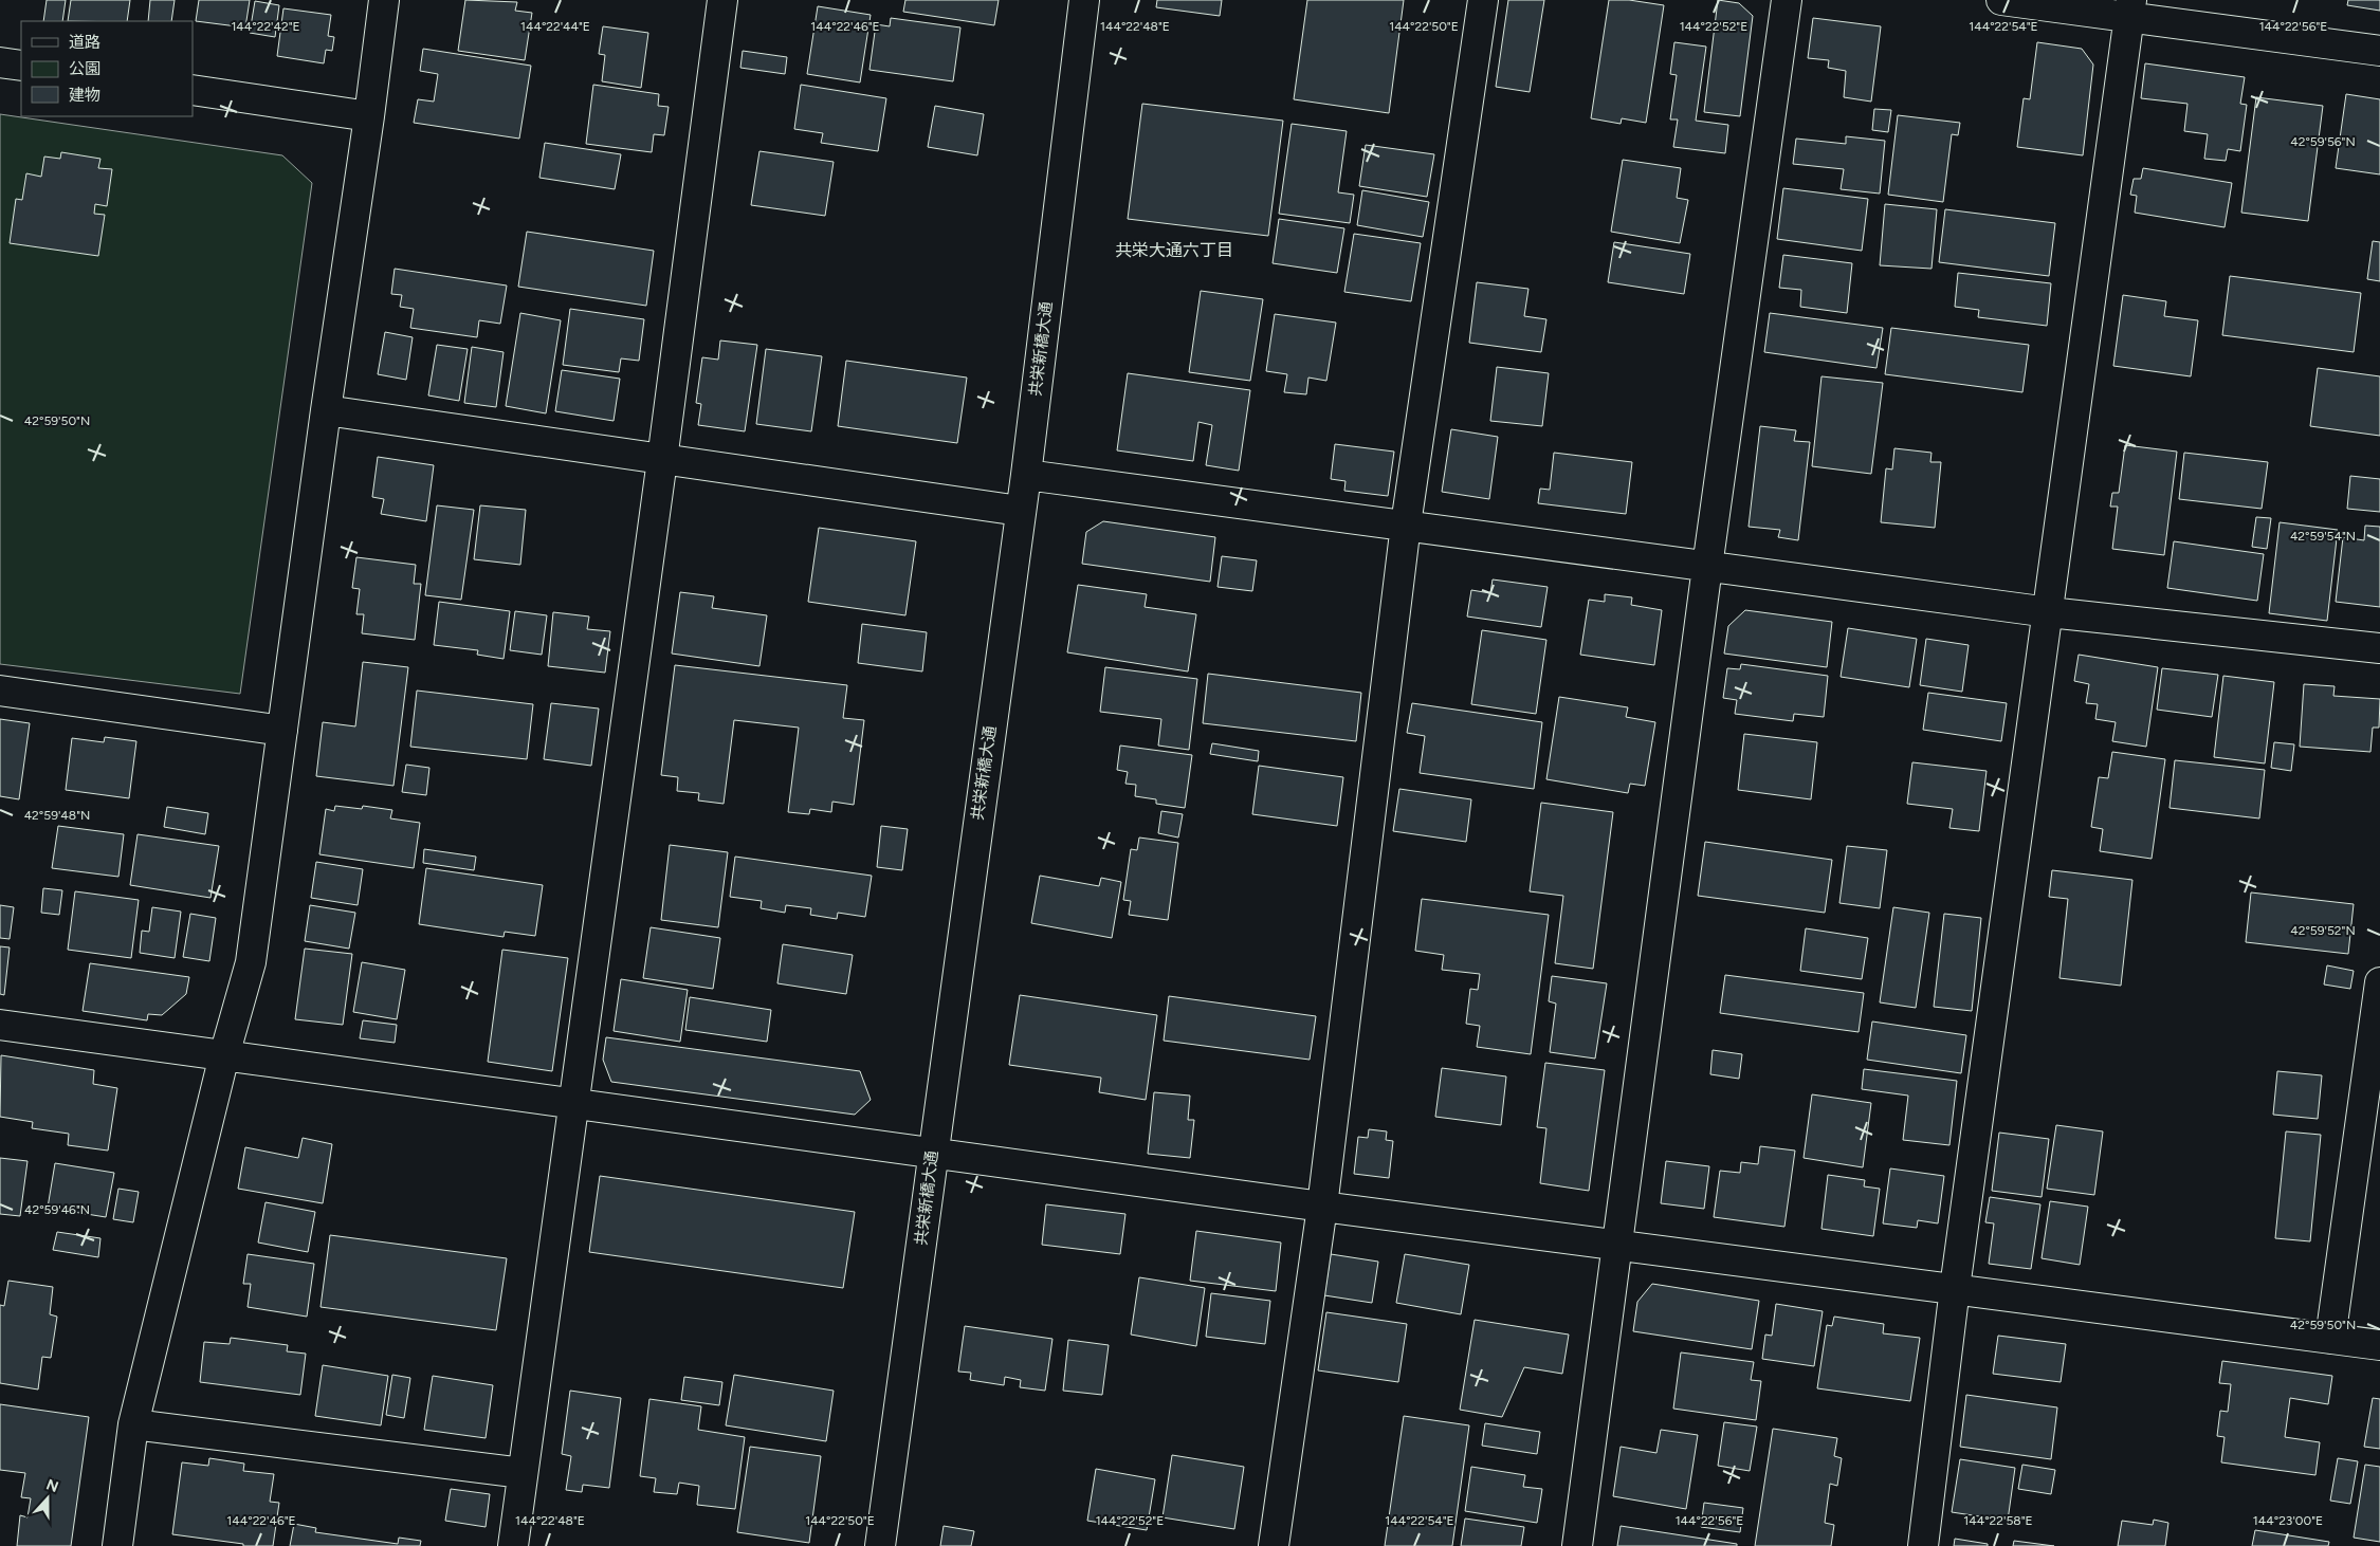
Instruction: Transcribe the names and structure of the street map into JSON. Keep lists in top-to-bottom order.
{
  "streets": {
    "street": ["共栄新橋大通"]
  },
  "districts": ["共栄大通六丁目"],
  "legend": ["道路", "公園", "建物"],
  "north": "top",
  "coordinates": [
    "144°22'50\"E",
    "144°22'52\"E",
    "144°22'42\"E",
    "144°22'44\"E",
    "144°22'46\"E",
    "144°22'48\"E",
    "144°22'54\"E",
    "144°22'56\"E",
    "42°59'56\"N",
    "42°59'50\"N",
    "42°59'54\"N",
    "42°59'48\"N",
    "42°59'52\"N",
    "42°59'46\"N",
    "144°22'58\"E",
    "144°23'00\"E"
  ]
}
